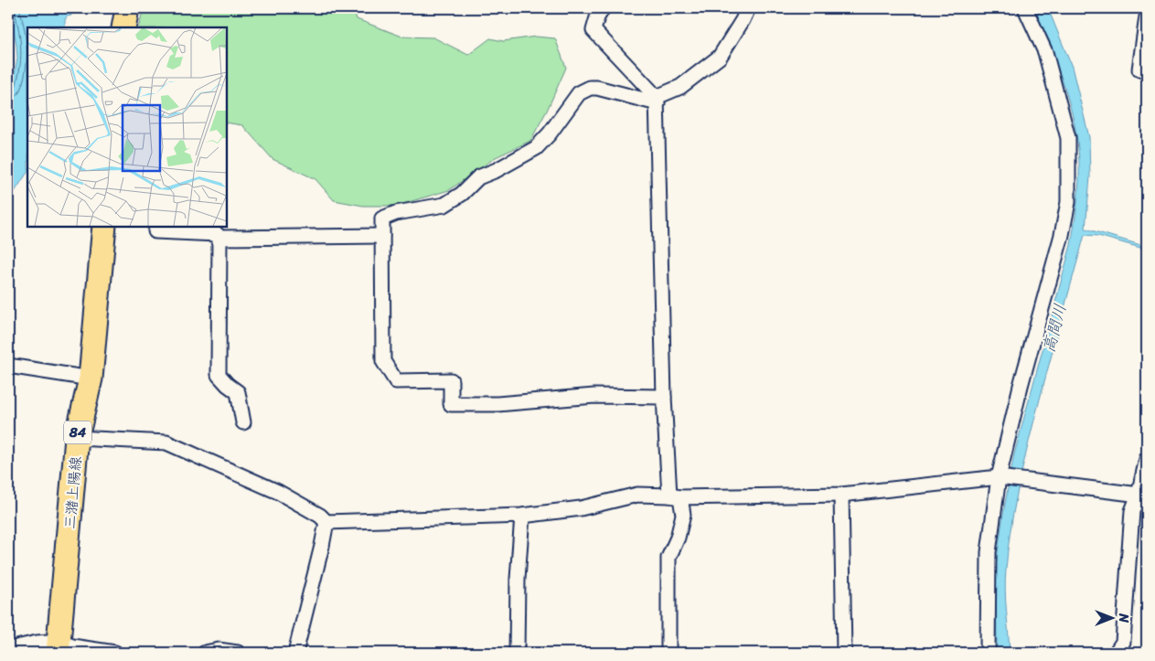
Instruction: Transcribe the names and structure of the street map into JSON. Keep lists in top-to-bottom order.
{
  "streets": {
    "main road": ["84", "三潴上陽線"]
  },
  "water": ["高間川"],
  "north": "right"
}
